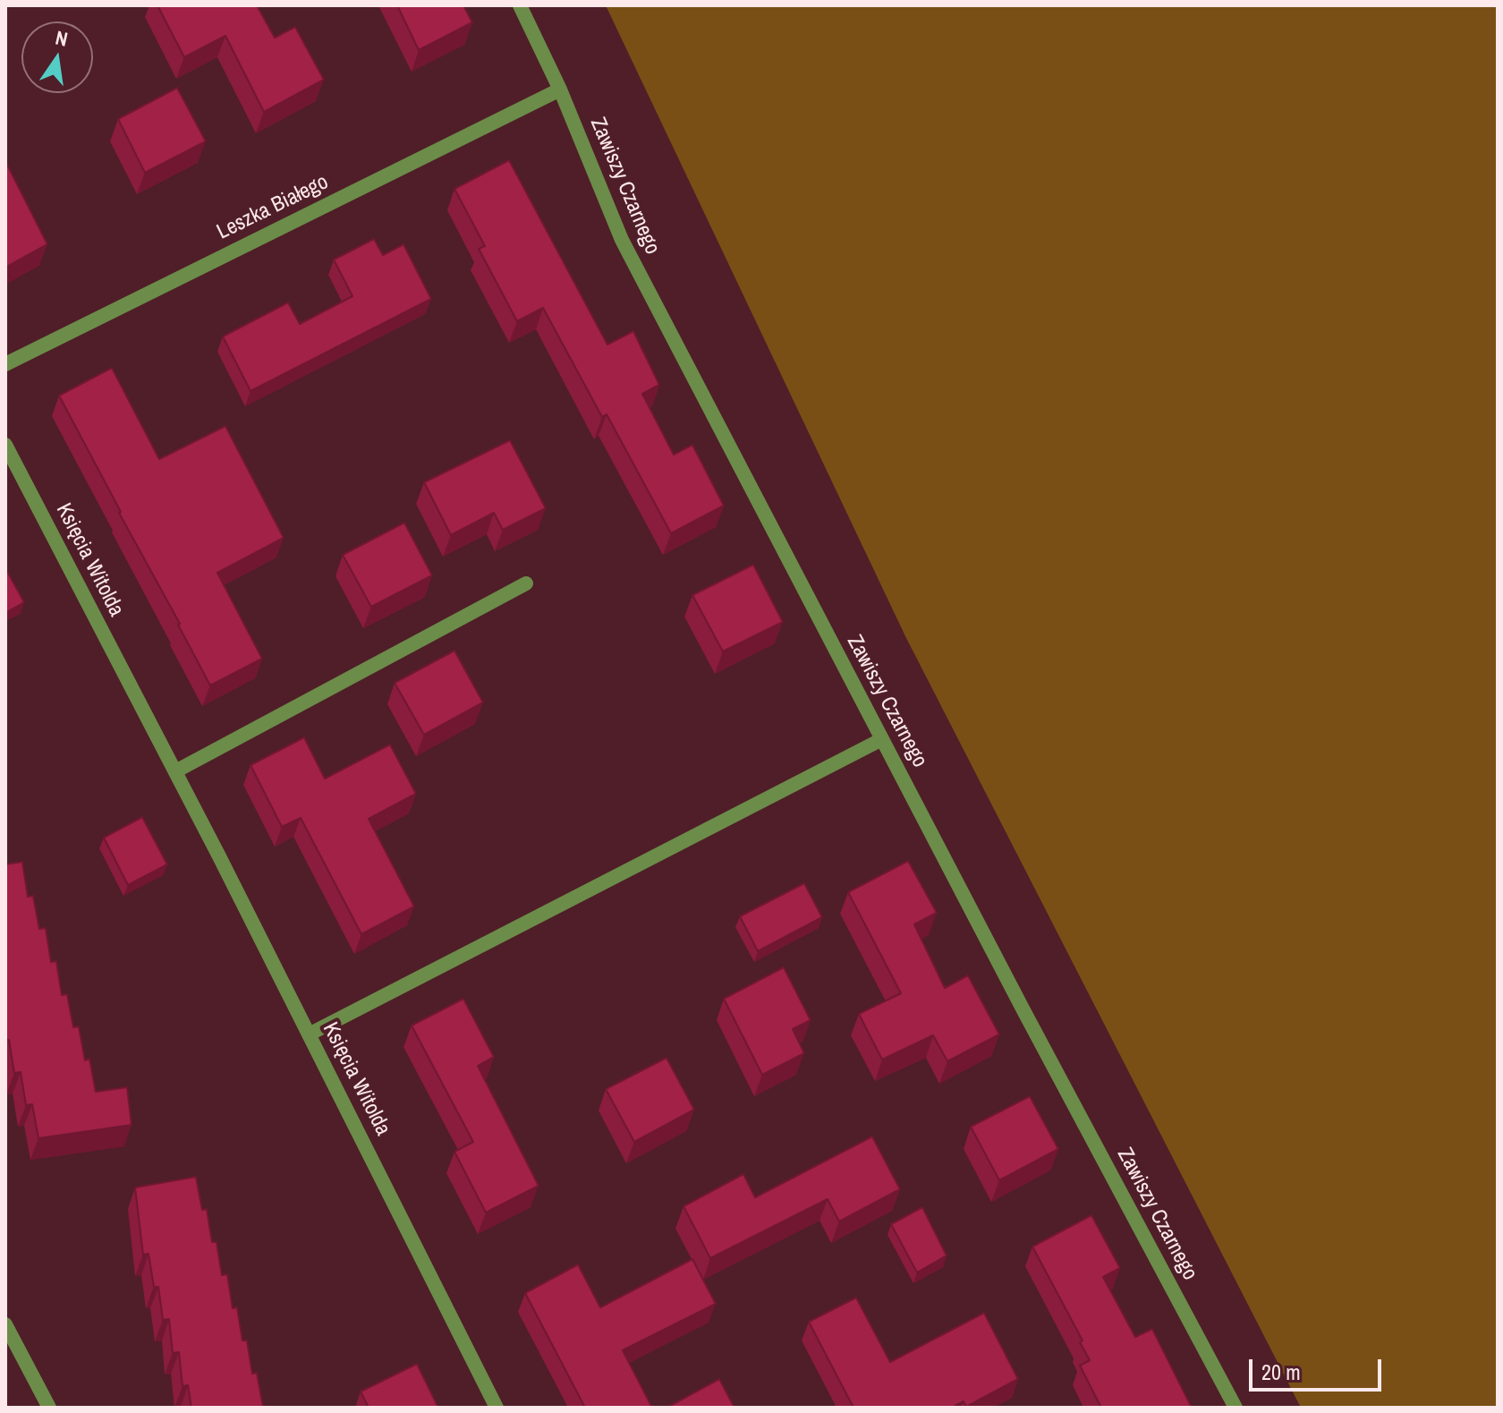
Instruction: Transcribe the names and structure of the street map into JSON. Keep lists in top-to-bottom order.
{
  "streets": {
    "street": ["Zawiszy Czarnego", "Leszka Białego", "Księcia Witolda"]
  },
  "crossings": [
    ["Zawiszy Czarnego", "Leszka Białego"]
  ],
  "scale_bar": "20 m",
  "north": "top"
}
